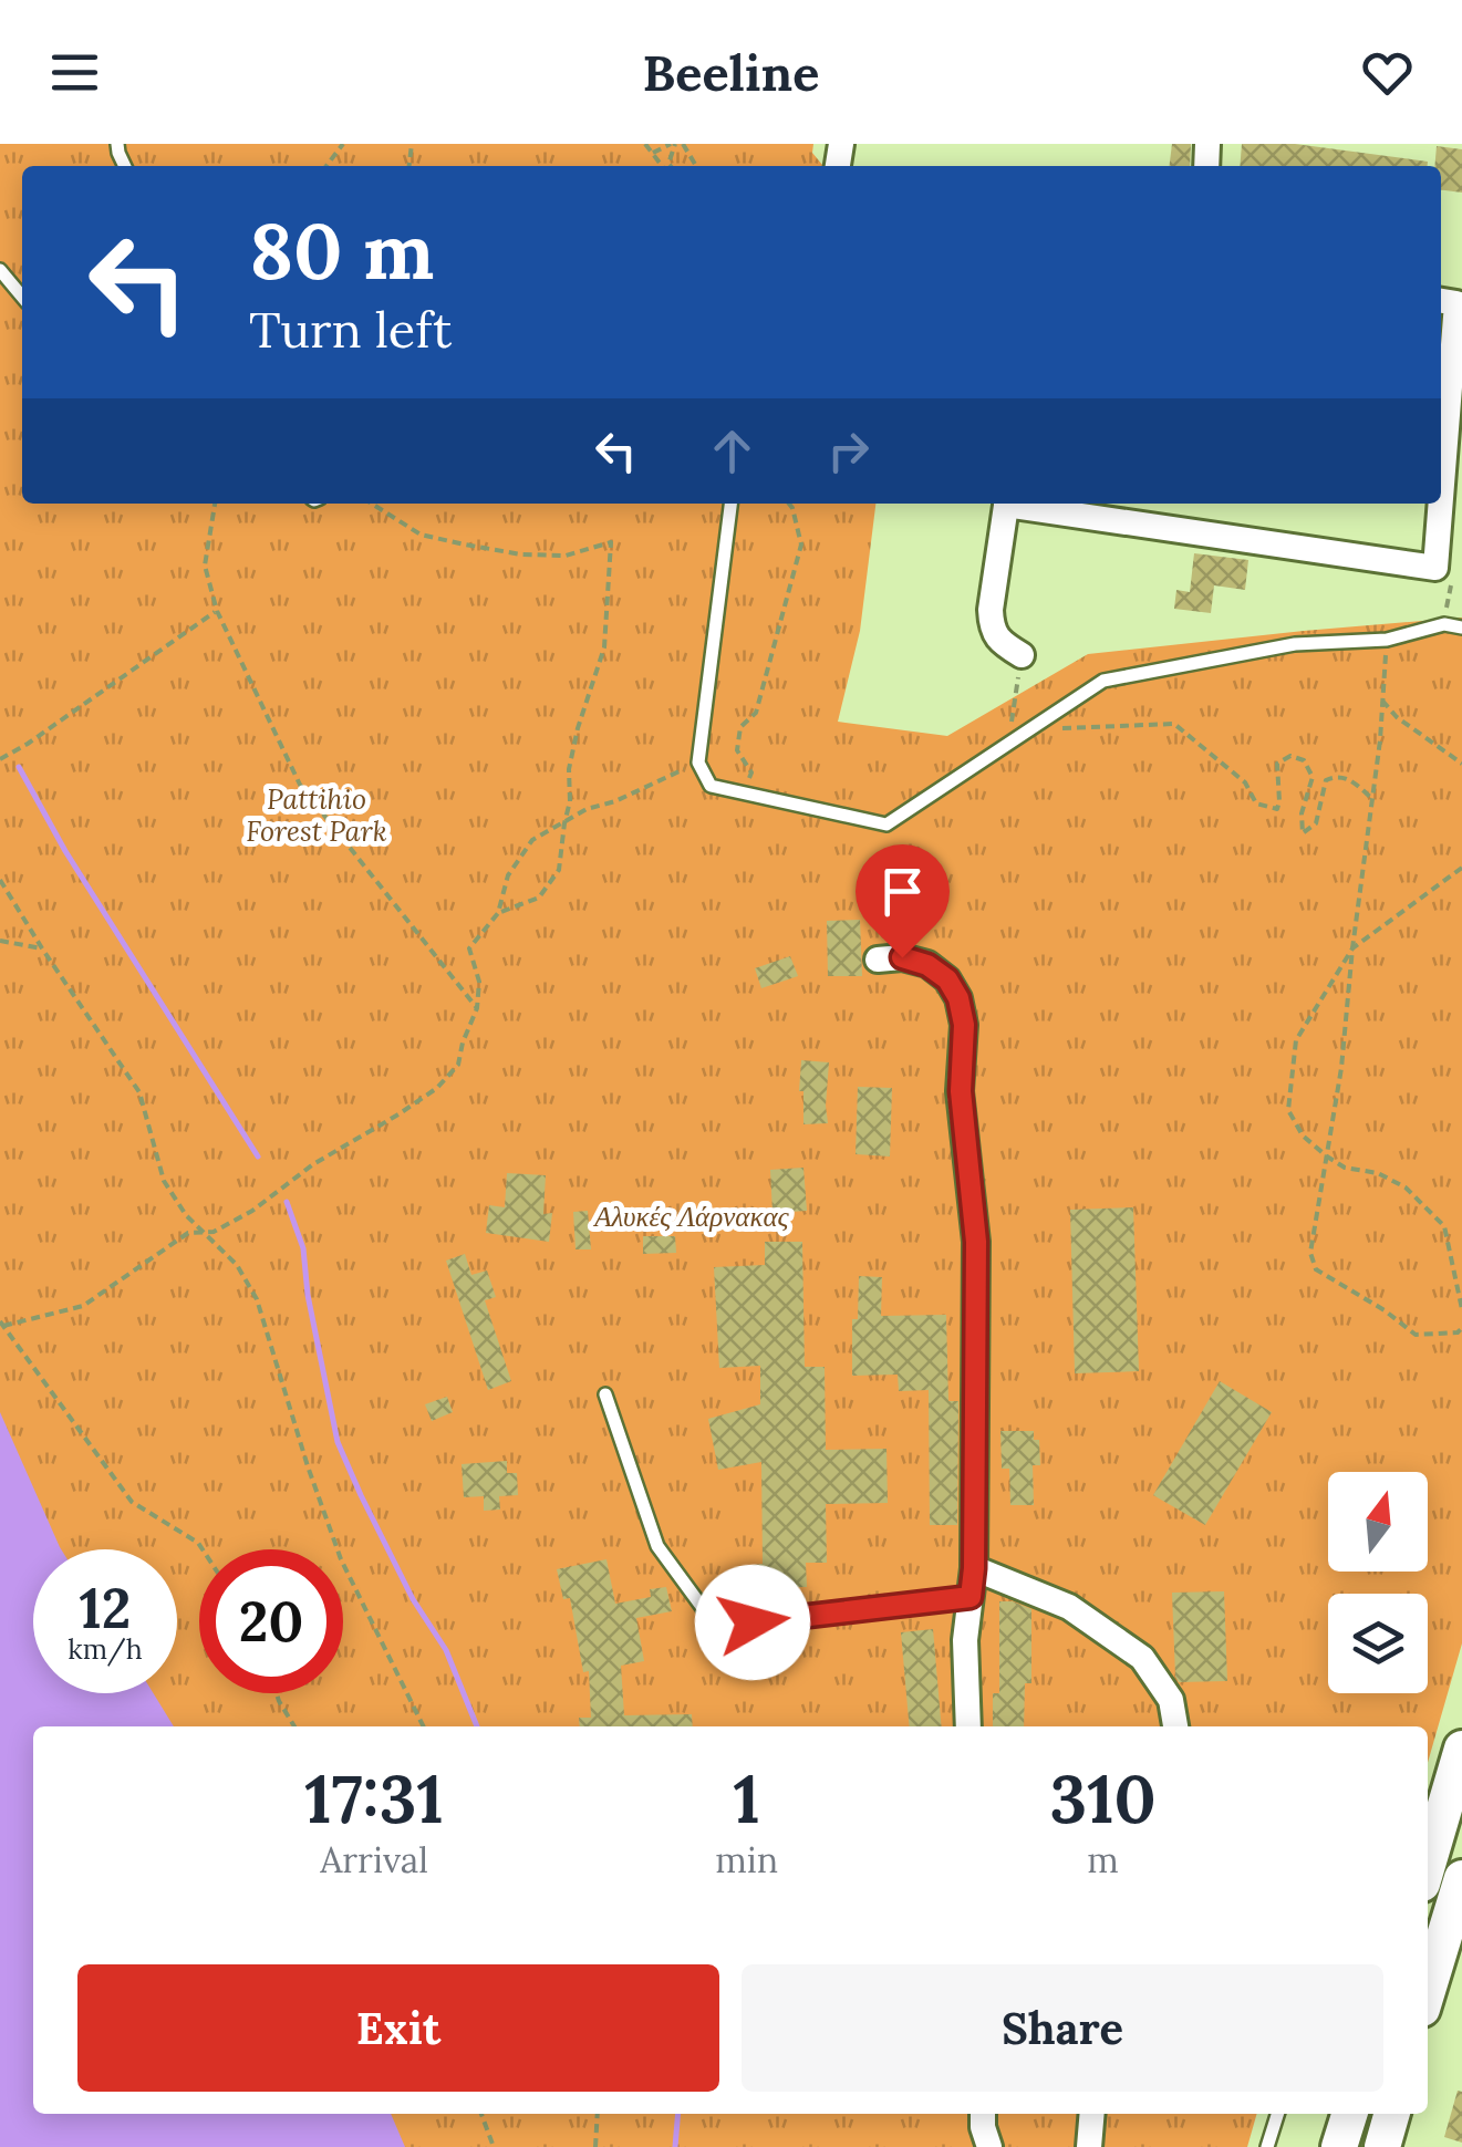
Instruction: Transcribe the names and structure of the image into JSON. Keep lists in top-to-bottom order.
{
  "parks": ["Pattihio Forest Park", "Αλυκές Λάρνακας"],
  "north": "top",
  "page": {
    "header": "Beeline",
    "turn": ["80 m", "Turn left"],
    "speed": "12 km/h",
    "limit": "20",
    "eta": [
      "17:31",
      "Arrival",
      "1",
      "min",
      "310",
      "m"
    ],
    "buttons": ["Exit", "Share"]
  }
}
